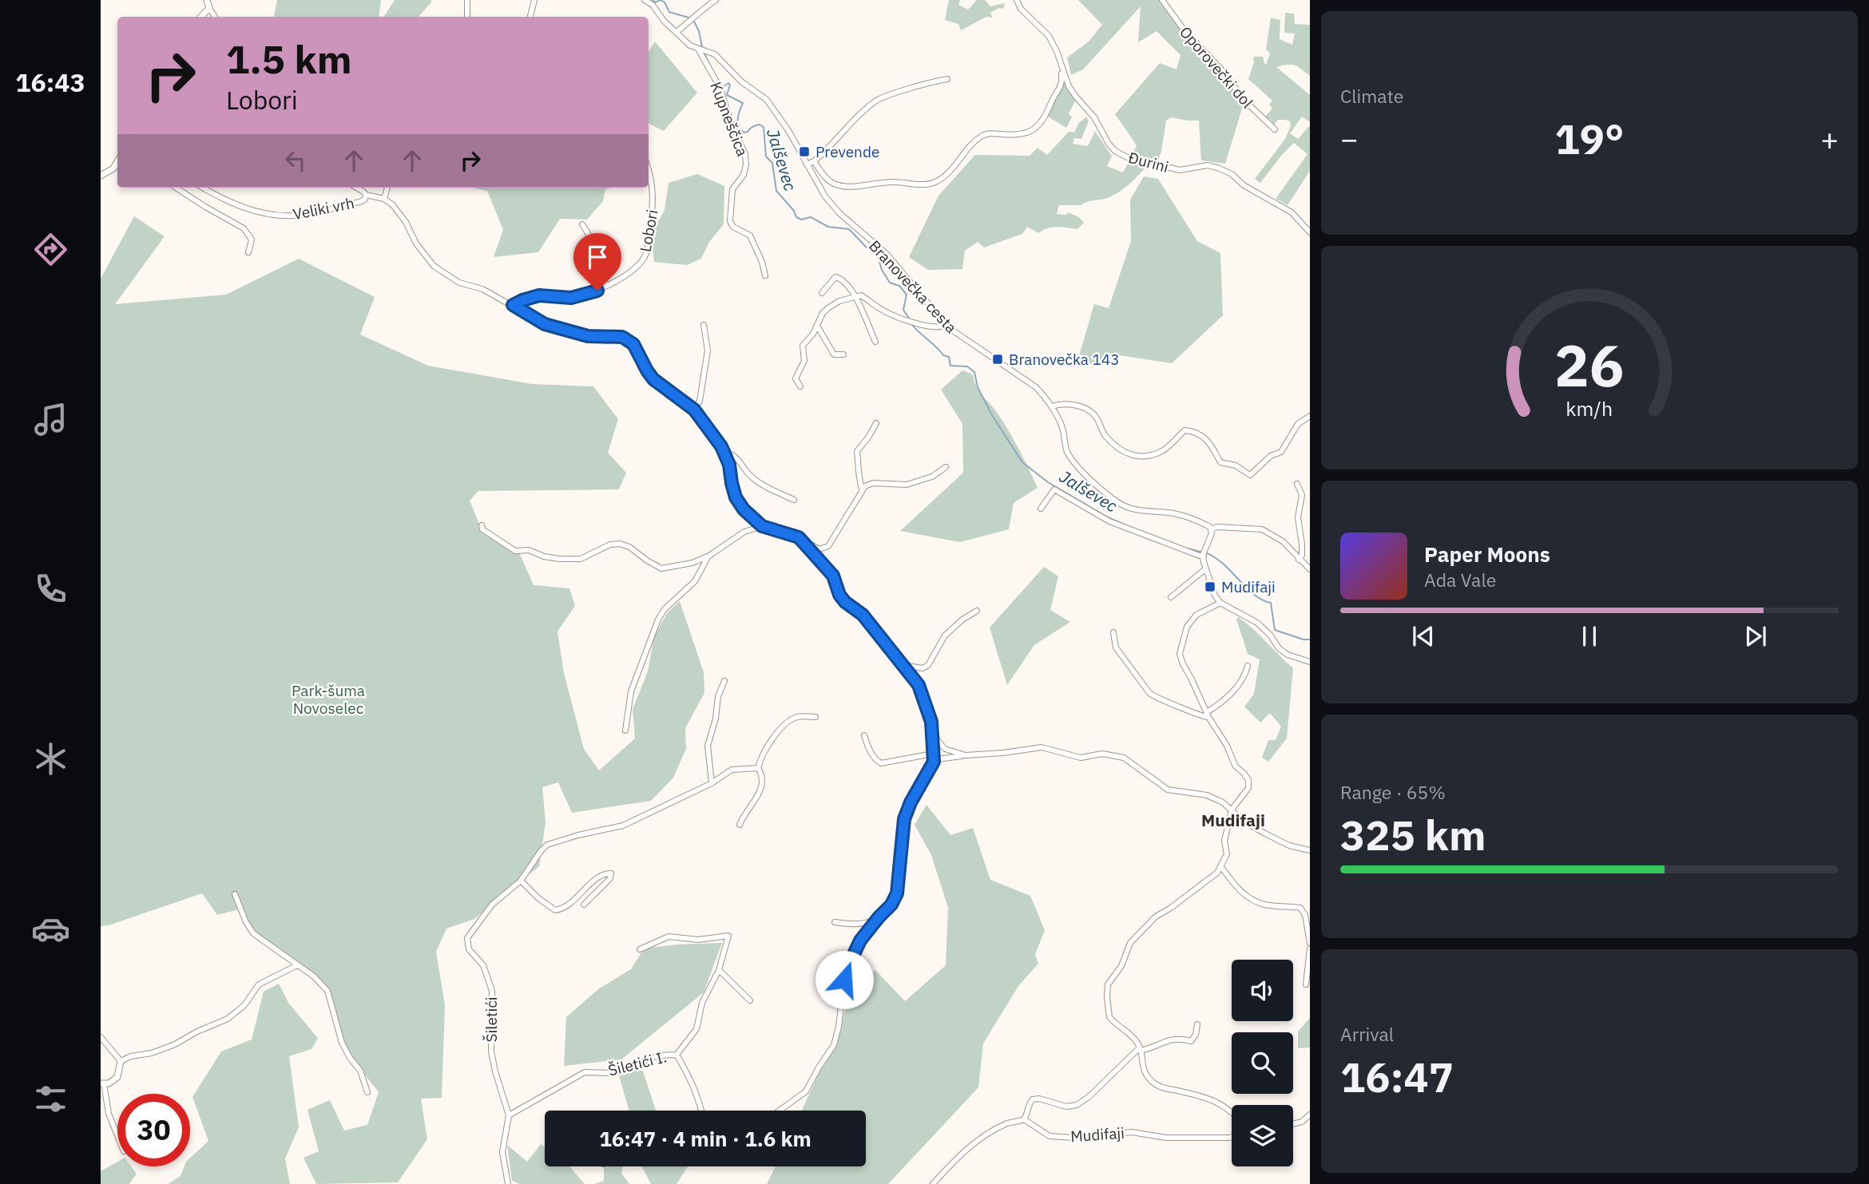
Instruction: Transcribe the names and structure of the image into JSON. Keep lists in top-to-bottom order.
{
  "streets": {
    "street": [
      "Oporovečki dol",
      "Kupneščica",
      "Đurini",
      "Veliki vrh",
      "Lobori",
      "Branovečka cesta",
      "Šiletići",
      "Šiletići I.",
      "Mudifaji"
    ]
  },
  "crossings": [
    ["Kupneščica", "Branovečka cesta"],
    ["Šiletići", "Šiletići I."]
  ],
  "districts": ["Mudifaji"],
  "water": ["Jalševec"],
  "parks": ["Park-šuma Novoselec"],
  "places": {
    "transit": ["Prevende", "Branovečka 143", "Mudifaji"]
  },
  "page": {
    "tabs": "16:43",
    "tile": [
      "Climate",
      ["Range · 65%", "325 km"],
      ["Arrival", "16:47"]
    ],
    "turn": ["1.5 km", "Lobori"],
    "heat": ["−", "19°", "+"],
    "song": ["Paper Moons", "Ada Vale"],
    "limit": "30",
    "trip": "16:47 · 4 min · 1.6 km",
    "gauge": ["26", "km/h"]
  }
}
